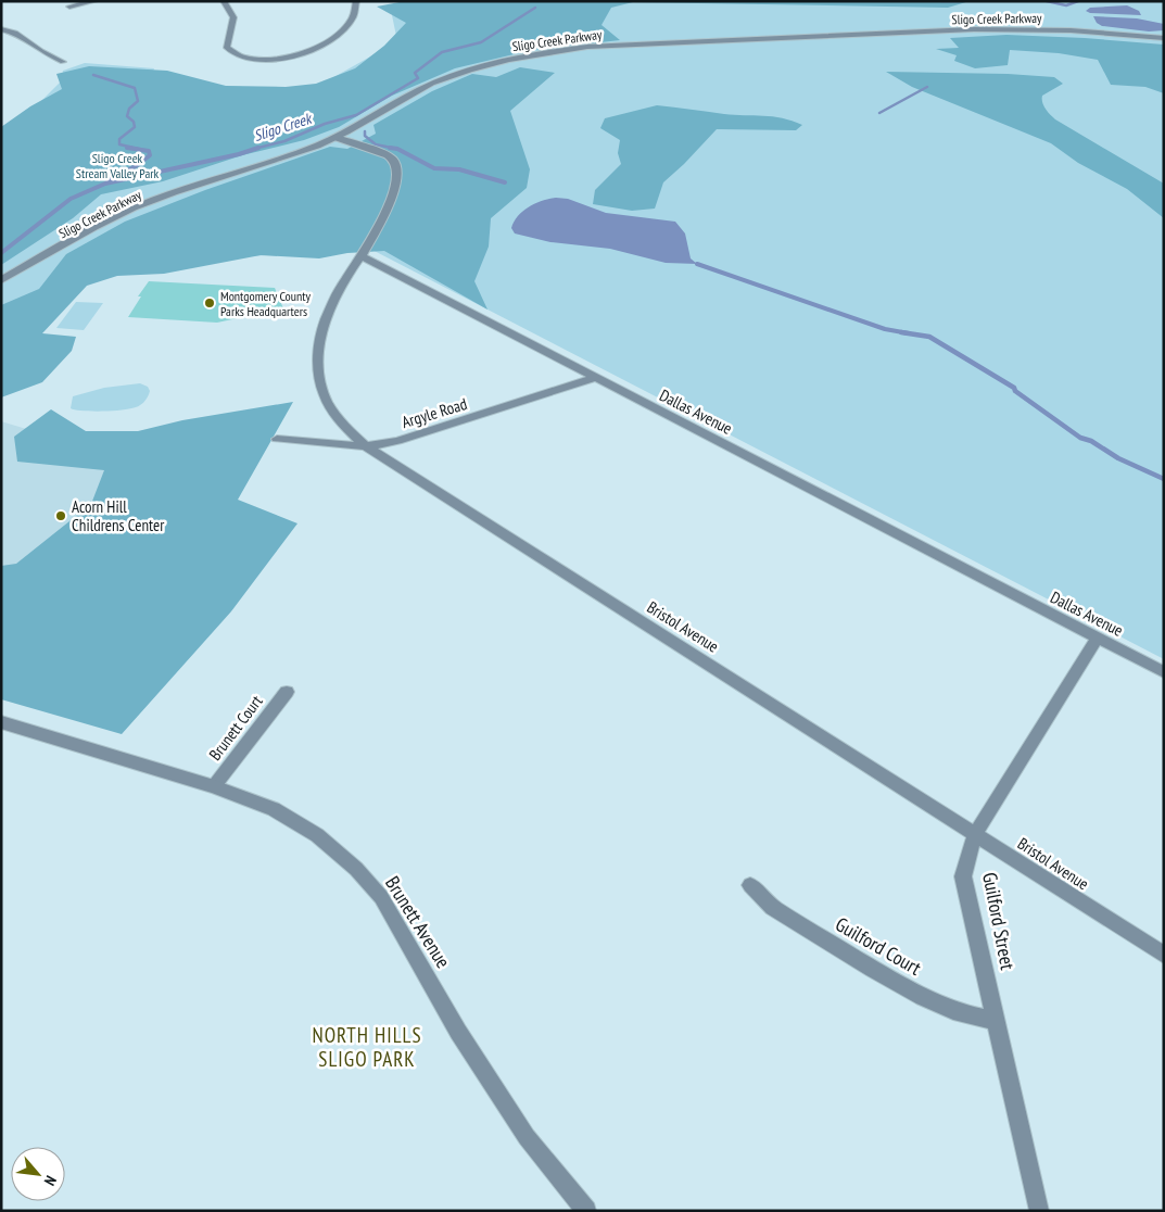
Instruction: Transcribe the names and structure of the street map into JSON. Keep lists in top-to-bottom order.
{
  "streets": {
    "street": [
      "Sligo Creek Parkway",
      "Dallas Avenue",
      "Argyle Road",
      "Bristol Avenue",
      "Brunett Court",
      "Guilford Street",
      "Brunett Avenue",
      "Guilford Court"
    ]
  },
  "crossings": [
    ["Dallas Avenue", "Argyle Road"],
    ["Dallas Avenue", "Bristol Avenue"],
    ["Dallas Avenue", "Guilford Street"],
    ["Argyle Road", "Bristol Avenue"],
    ["Bristol Avenue", "Guilford Street"],
    ["Brunett Court", "Brunett Avenue"],
    ["Guilford Street", "Guilford Court"]
  ],
  "districts": ["NORTH HILLS SLIGO PARK"],
  "water": ["Sligo Creek"],
  "parks": ["Sligo Creek Stream Valley Park"],
  "places": ["Montgomery County Parks Headquarters", "Acorn Hill Childrens Center"],
  "north": "bottom right"
}
